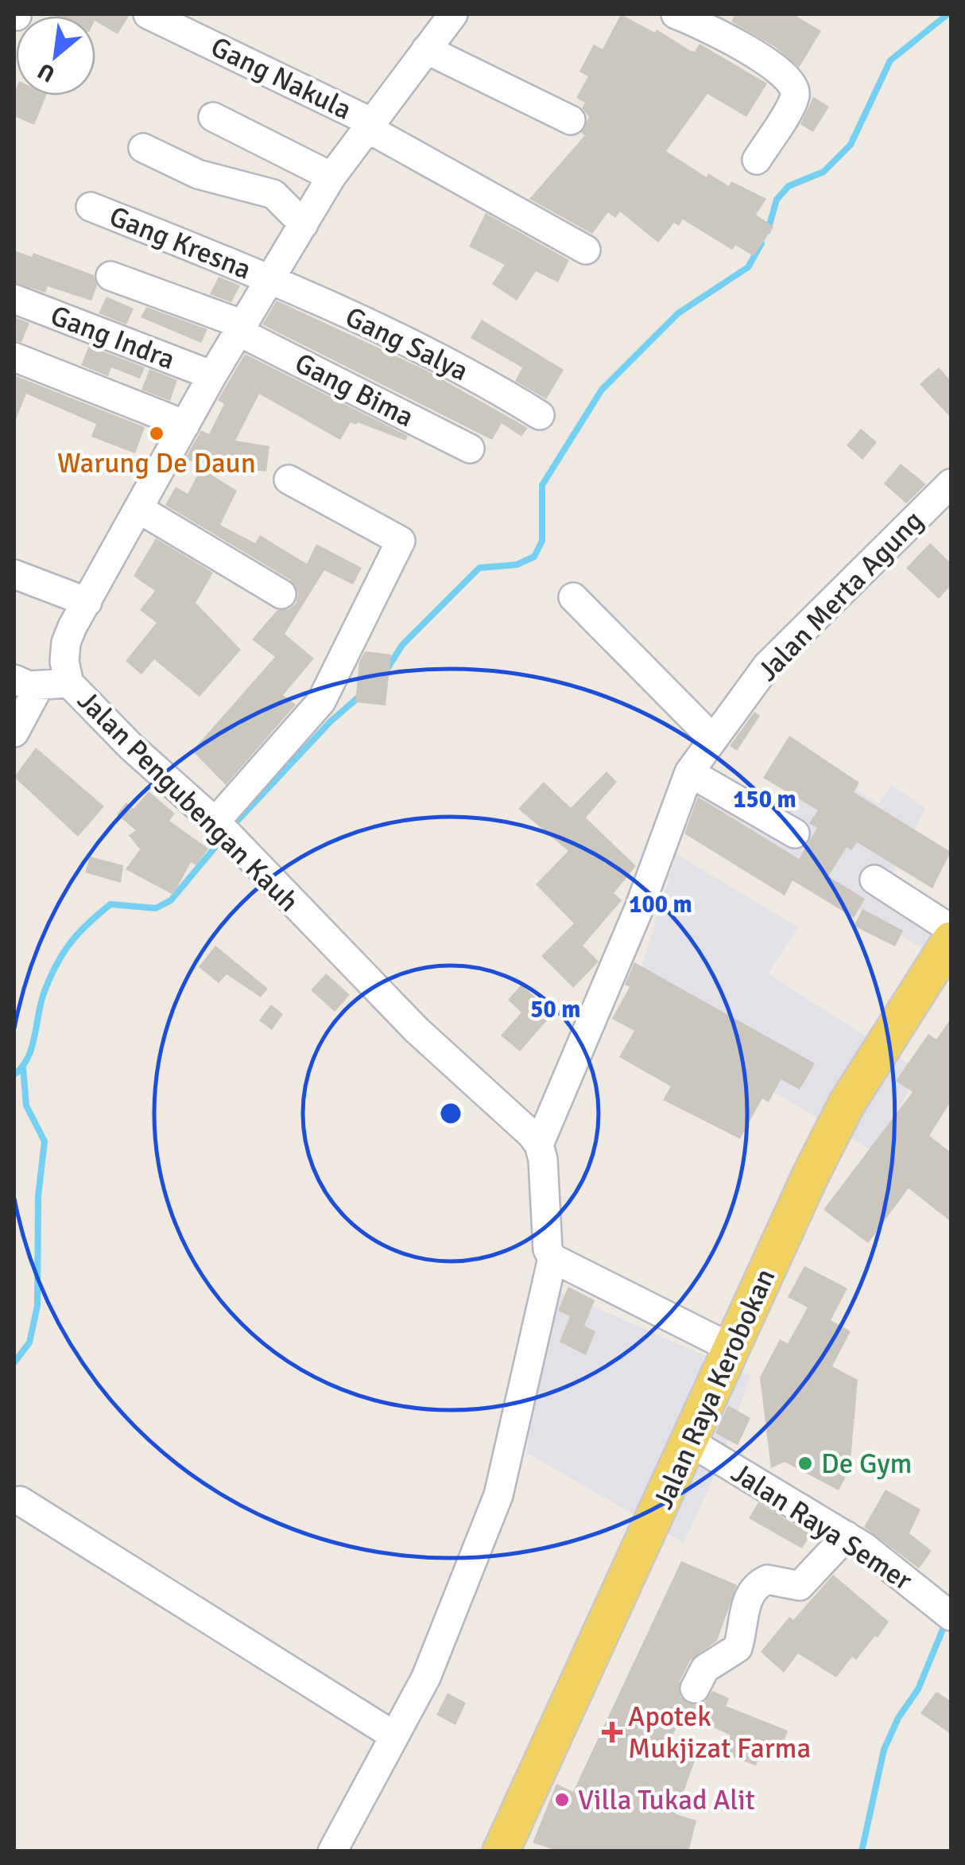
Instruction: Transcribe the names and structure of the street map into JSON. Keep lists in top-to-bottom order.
{
  "streets": {
    "main road": ["Jalan Raya Kerobokan"],
    "street": [
      "Gang Nakula",
      "Gang Kresna",
      "Gang Indra",
      "Gang Salya",
      "Gang Bima",
      "Jalan Merta Agung",
      "Jalan Pengubengan Kauh",
      "Jalan Raya Semer"
    ]
  },
  "crossings": [
    ["Gang Nakula", "Jalan Pengubengan Kauh"],
    ["Gang Kresna", "Gang Salya"],
    ["Gang Kresna", "Gang Bima"],
    ["Gang Kresna", "Jalan Pengubengan Kauh"],
    ["Gang Indra", "Jalan Pengubengan Kauh"],
    ["Gang Salya", "Jalan Pengubengan Kauh"],
    ["Gang Bima", "Jalan Pengubengan Kauh"],
    ["Jalan Merta Agung", "Jalan Pengubengan Kauh"],
    ["Jalan Raya Kerobokan", "Jalan Raya Semer"]
  ],
  "places": {
    "other": ["Warung De Daun", "De Gym", "Villa Tukad Alit"],
    "health": ["Apotek Mukjizat Farma"]
  },
  "north": "bottom left",
  "rings": ["150 m", "100 m", "50 m"]
}
